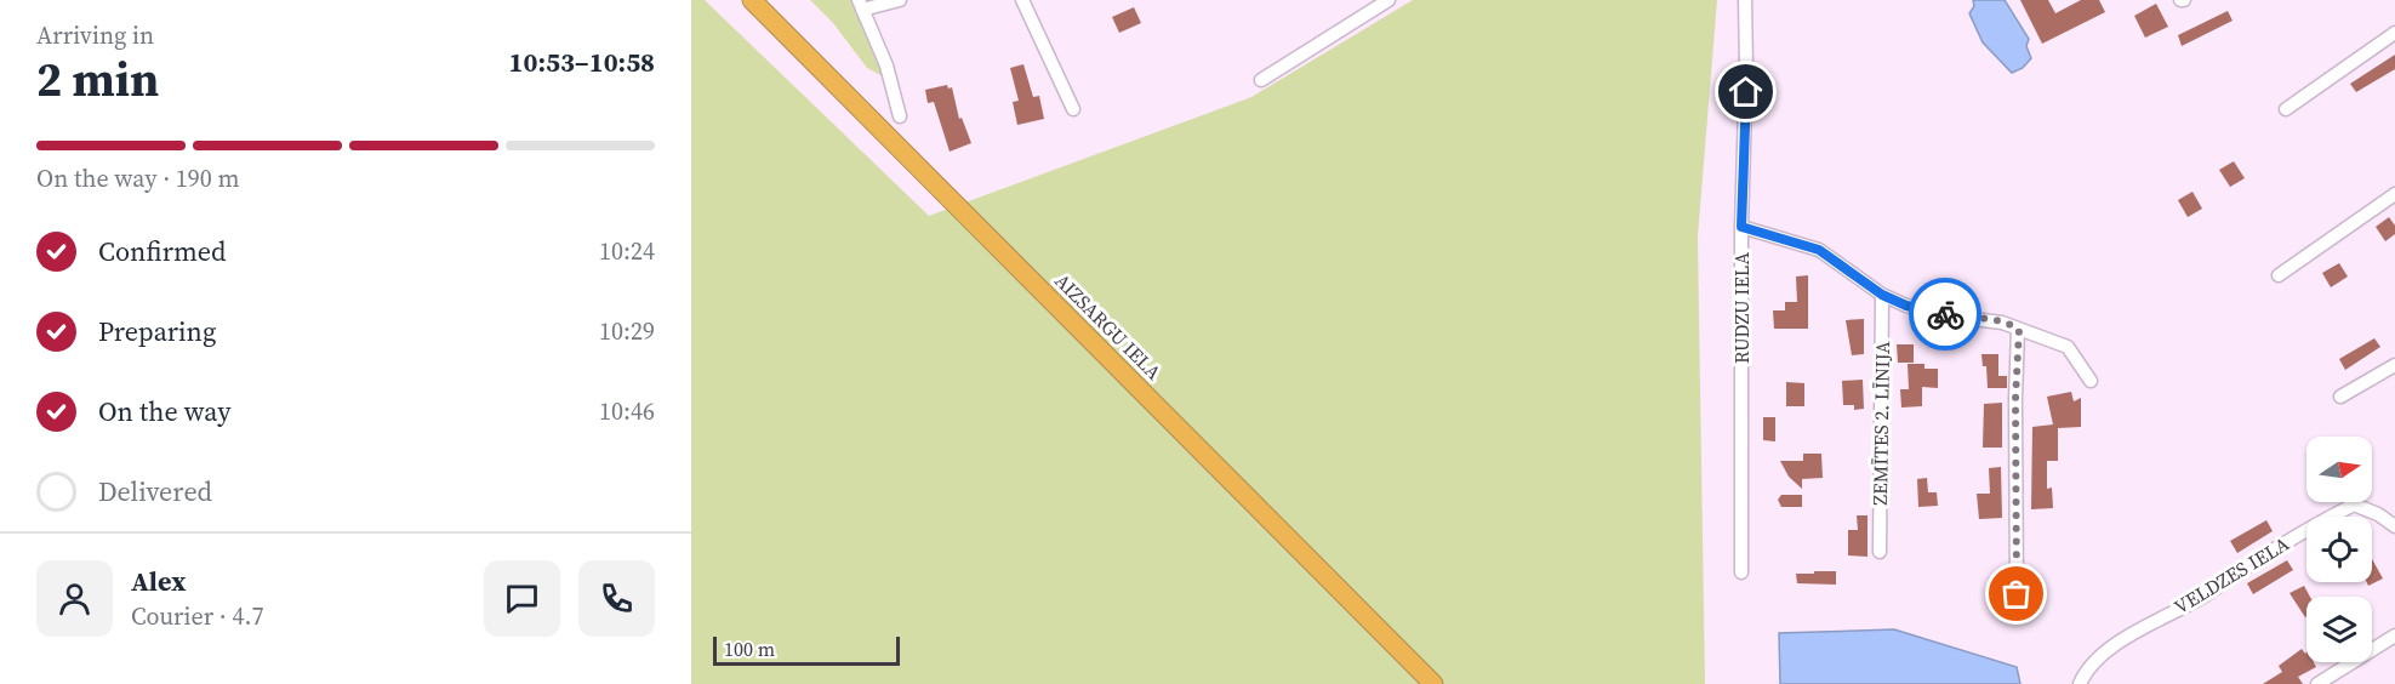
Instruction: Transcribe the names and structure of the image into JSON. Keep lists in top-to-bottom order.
{
  "streets": {
    "highway": ["AIZSARGU IELA"],
    "street": ["RUDZU IELA", "ZEMĪTES 2. LĪNIJA", "VELDZES IELA"]
  },
  "scale_bar": "100 m",
  "north": "right",
  "page": {
    "heading": ["2 min", "Arriving in", "10:53–10:58"],
    "panel": ["Alex", "Courier · 4.7"],
    "bar": "On the way · 190 m",
    "list": [
      ["Confirmed", "10:24"],
      ["Preparing", "10:29"],
      ["On the way", "10:46"],
      "Delivered"
    ],
    "scale": "100 m"
  }
}
